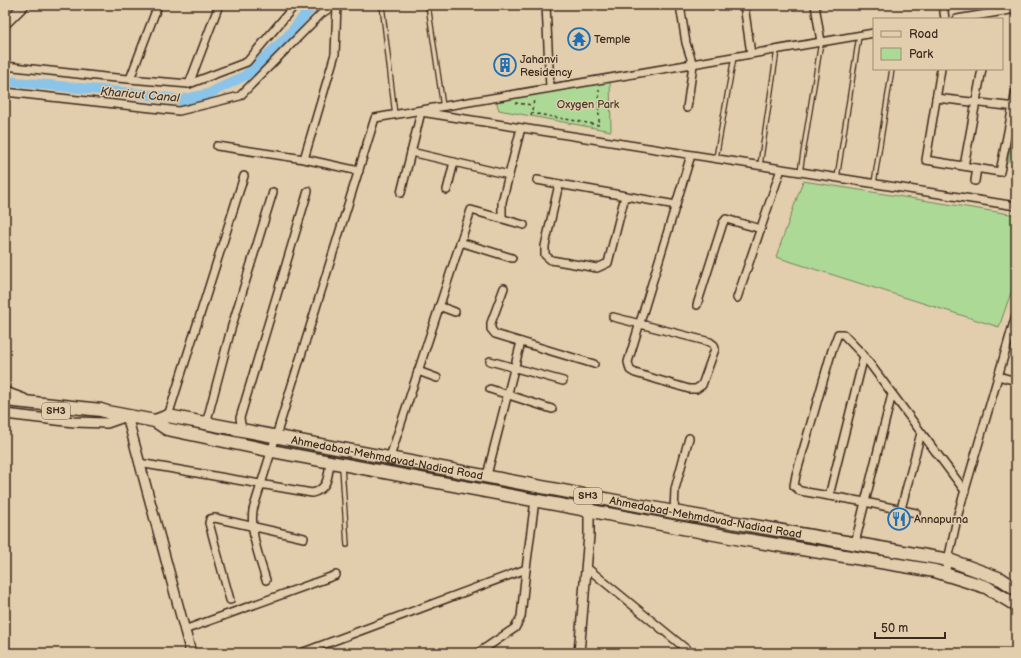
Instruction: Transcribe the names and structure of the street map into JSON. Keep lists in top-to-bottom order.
{
  "streets": {
    "main road": ["SH3", "Ahmedabad-Mehmdavad-Nadiad Road"]
  },
  "water": ["Kharicut Canal"],
  "parks": ["Oxygen Park"],
  "places": {
    "temple": ["Temple"],
    "building": ["Jahanvi Residency"],
    "restaurant": ["Annapurna"]
  },
  "legend": ["Road", "Park"],
  "scale_bar": "50 m"
}
